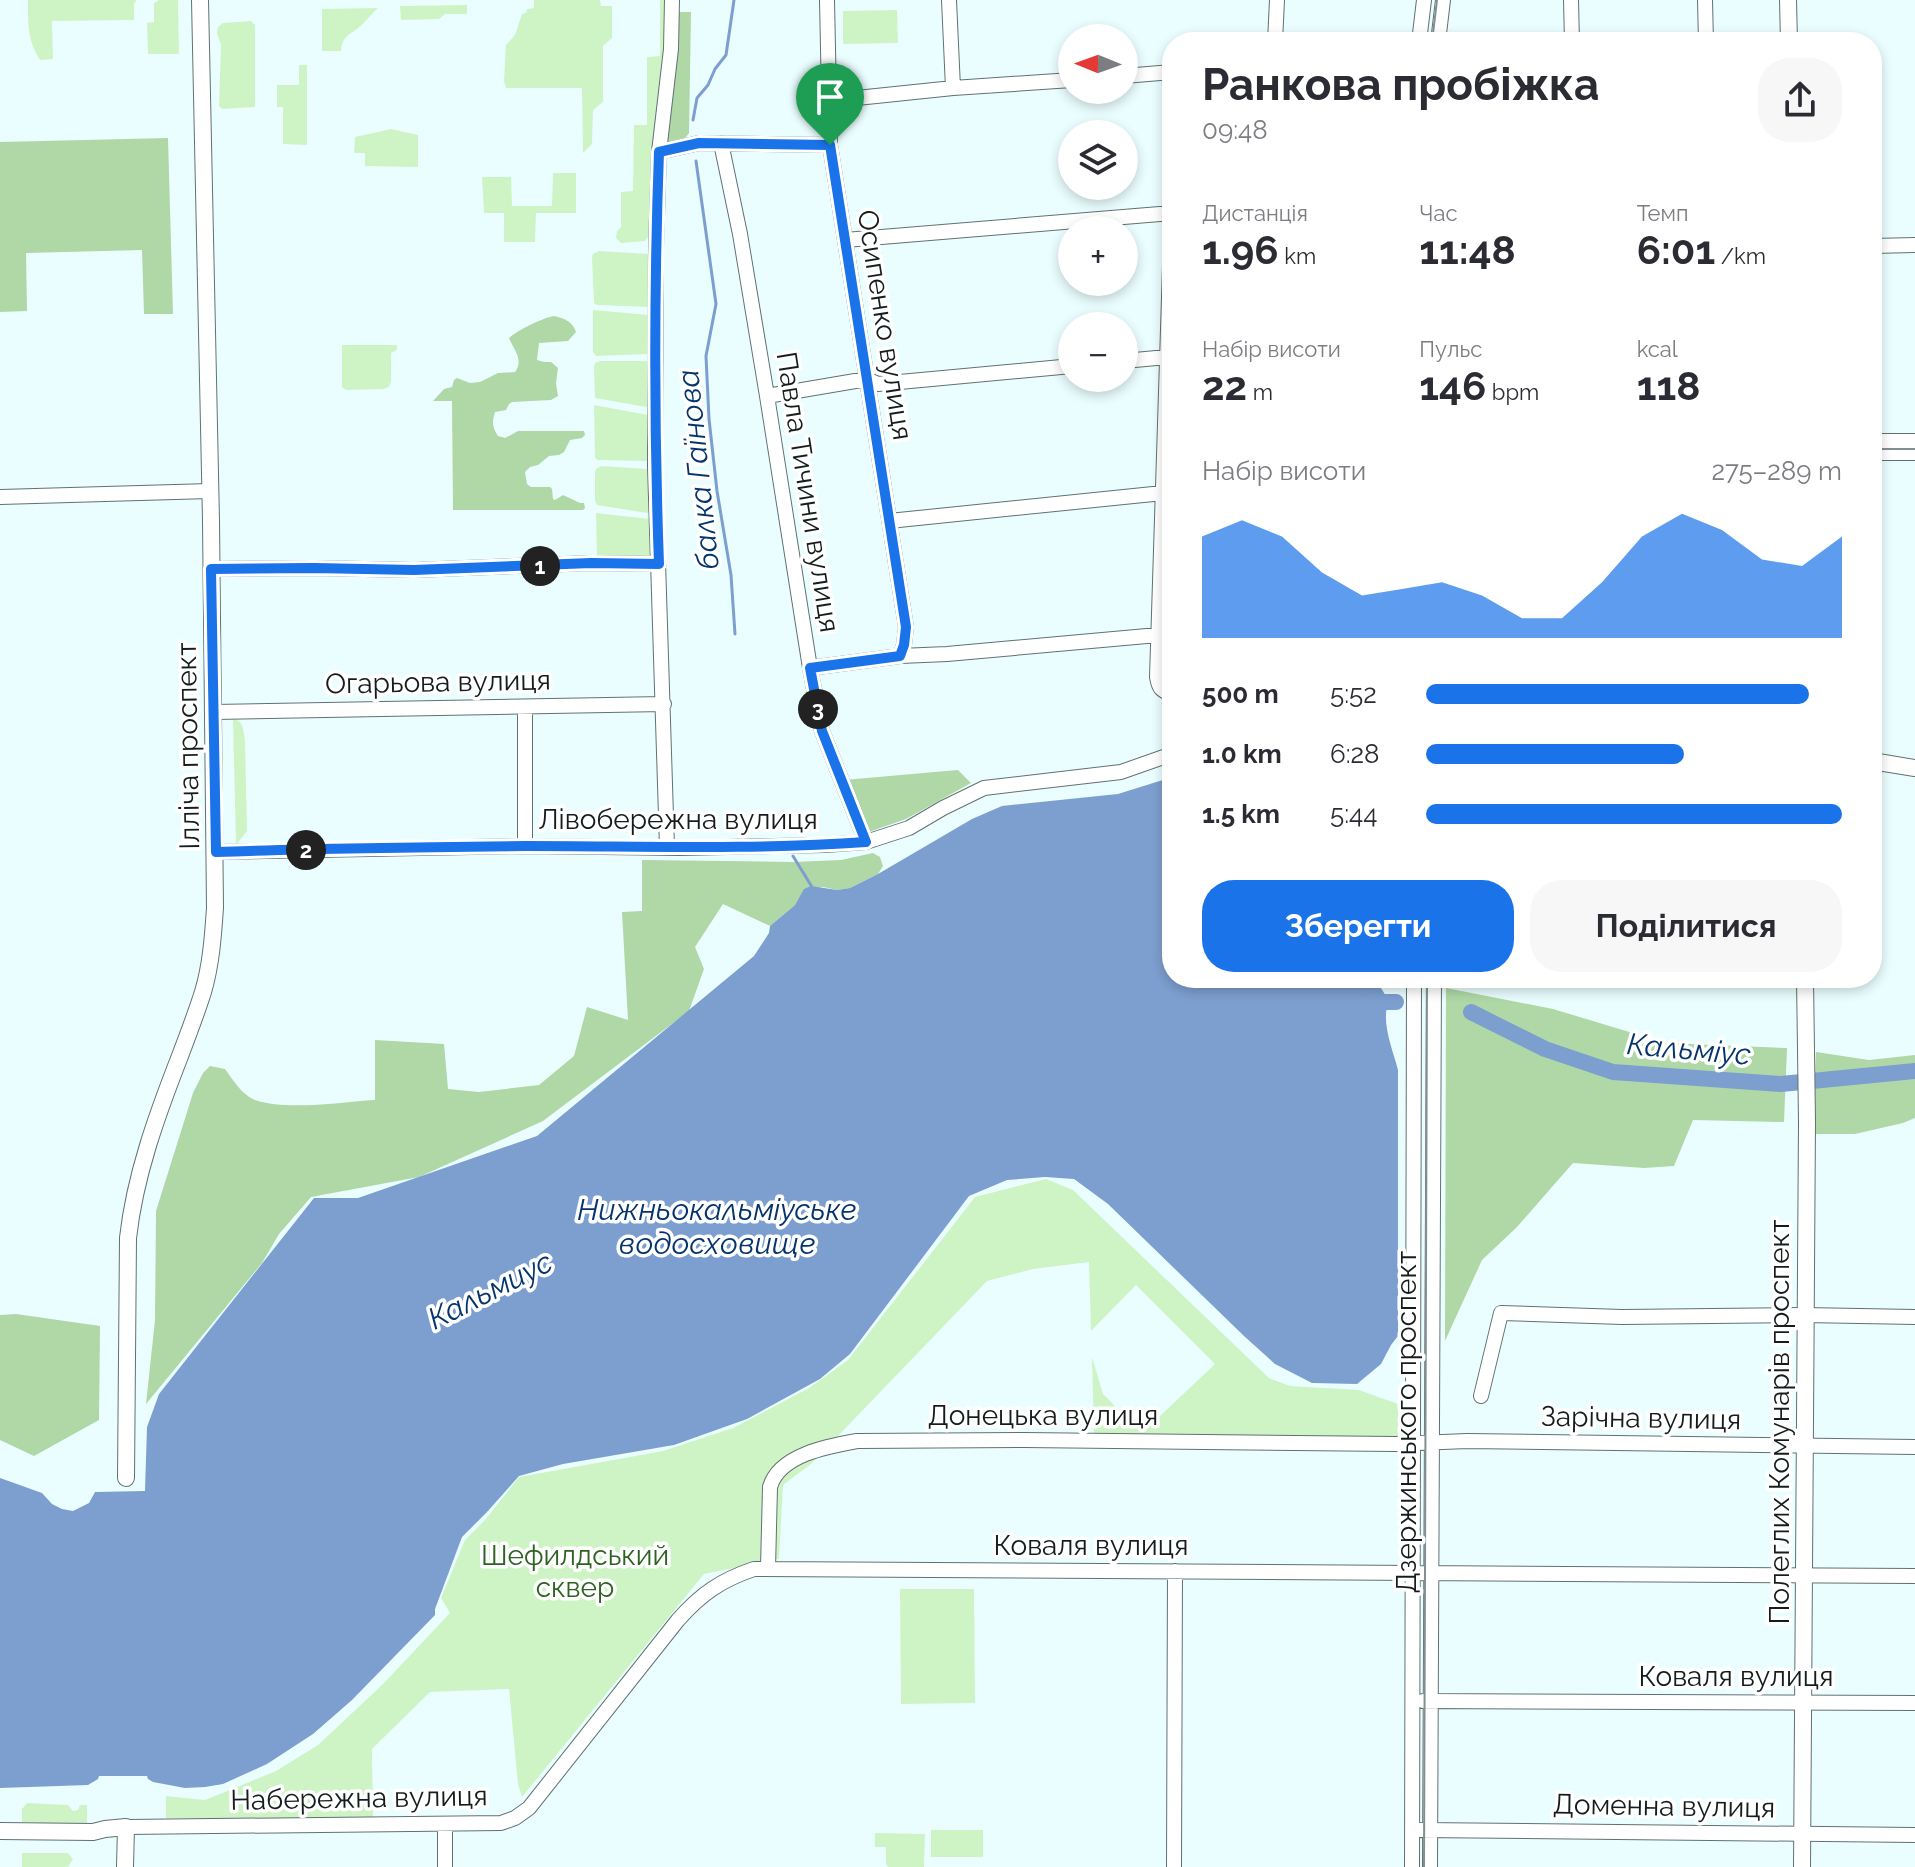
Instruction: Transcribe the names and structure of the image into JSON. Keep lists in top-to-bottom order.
{
  "streets": {
    "main road": ["Ілліча проспект", "Полеглих Комунарів проспект"],
    "street": [
      "Осипенко вулиця",
      "Павла Тичини вулиця",
      "Огарьова вулиця",
      "Лівобережна вулиця",
      "Донецька вулиця",
      "Зарічна вулиця",
      "Дзержинського проспект",
      "Коваля вулиця",
      "Набережна вулиця",
      "Доменна вулиця"
    ]
  },
  "crossings": [
    ["Павла Тичини вулиця", "Лівобережна вулиця"],
    ["Огарьова вулиця", "Ілліча проспект"],
    ["Ілліча проспект", "Лівобережна вулиця"],
    ["Донецька вулиця", "Зарічна вулиця"],
    ["Донецька вулиця", "Дзержинського проспект"],
    ["Донецька вулиця", "Коваля вулиця"],
    ["Донецька вулиця", "Набережна вулиця"],
    ["Зарічна вулиця", "Дзержинського проспект"],
    ["Зарічна вулиця", "Полеглих Комунарів проспект"],
    ["Дзержинського проспект", "Коваля вулиця"],
    ["Дзержинського проспект", "Доменна вулиця"],
    ["Полеглих Комунарів проспект", "Коваля вулиця"],
    ["Полеглих Комунарів проспект", "Доменна вулиця"],
    ["Коваля вулиця", "Набережна вулиця"]
  ],
  "water": [
    "балка Гаїнова",
    "Кальміус",
    "Нижньокальміуське водосховище",
    "Кальмиус"
  ],
  "parks": ["Шефилдський сквер"],
  "north": "left",
  "page": {
    "map_buttons": ["+", "−"],
    "heading": ["Ранкова пробіжка", "09:48"],
    "stats": [
      ["Дистанція", "1.96 km"],
      ["Час", "11:48"],
      ["Темп", "6:01 /km"],
      ["Набір висоти", "22 m"],
      ["Пульс", "146 bpm"],
      ["kcal", "118"]
    ],
    "chart": ["Набір висоти", "275–289 m"],
    "pins": ["1", "3", "2"],
    "list": [
      {
        "name": "500 m",
        "note": "5:52"
      },
      {
        "name": "1.0 km",
        "note": "6:28"
      },
      {
        "name": "1.5 km",
        "note": "5:44"
      }
    ],
    "buttons": ["Зберегти", "Поділитися"]
  }
}
